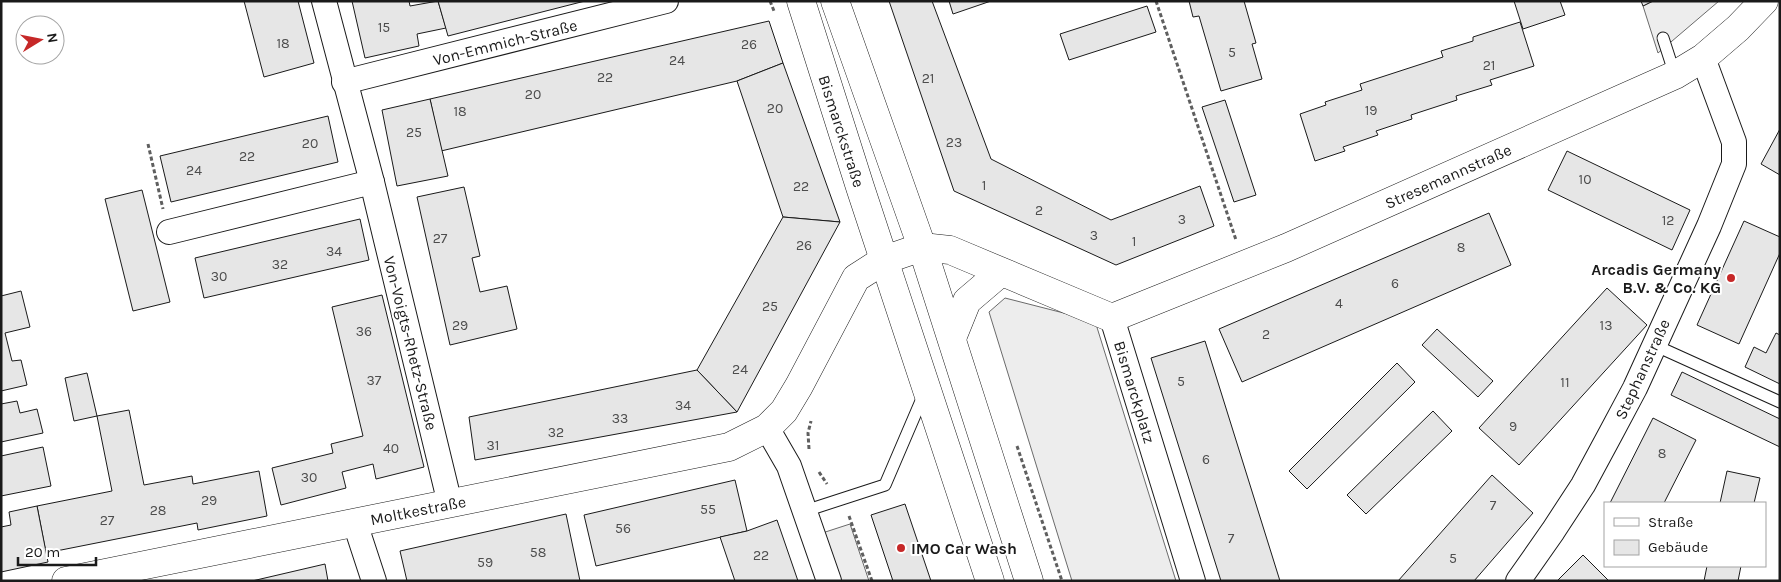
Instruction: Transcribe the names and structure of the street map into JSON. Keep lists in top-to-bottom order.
{
  "streets": {
    "street": [
      "Von-Emmich-Straße",
      "Bismarckstraße",
      "Stresemannstraße",
      "Von-Voigts-Rhetz-Straße",
      "Stephanstraße",
      "Bismarckplatz",
      "Moltkestraße"
    ]
  },
  "crossings": [
    ["Von-Emmich-Straße", "Von-Voigts-Rhetz-Straße"],
    ["Bismarckstraße", "Bismarckplatz"],
    ["Stresemannstraße", "Stephanstraße"],
    ["Stresemannstraße", "Bismarckplatz"],
    ["Von-Voigts-Rhetz-Straße", "Moltkestraße"],
    ["Bismarckplatz", "Moltkestraße"]
  ],
  "places": ["Arcadis Germany B.V. & Co. KG", "IMO Car Wash"],
  "house_numbers": [
    "15",
    "18",
    "26",
    "5",
    "24",
    "21",
    "22",
    "21",
    "20",
    "20",
    "19",
    "18",
    "25",
    "23",
    "20",
    "22",
    "24",
    "10",
    "1",
    "22",
    "2",
    "3",
    "12",
    "3",
    "27",
    "1",
    "26",
    "8",
    "34",
    "32",
    "30",
    "6",
    "4",
    "25",
    "29",
    "13",
    "36",
    "2",
    "24",
    "37",
    "5",
    "11",
    "34",
    "33",
    "9",
    "32",
    "31",
    "40",
    "8",
    "6",
    "30",
    "29",
    "7",
    "55",
    "28",
    "27",
    "56",
    "7",
    "58",
    "22",
    "5",
    "59"
  ],
  "legend": ["Straße", "Gebäude"],
  "scale_bar": "20 m",
  "north": "right"
}
